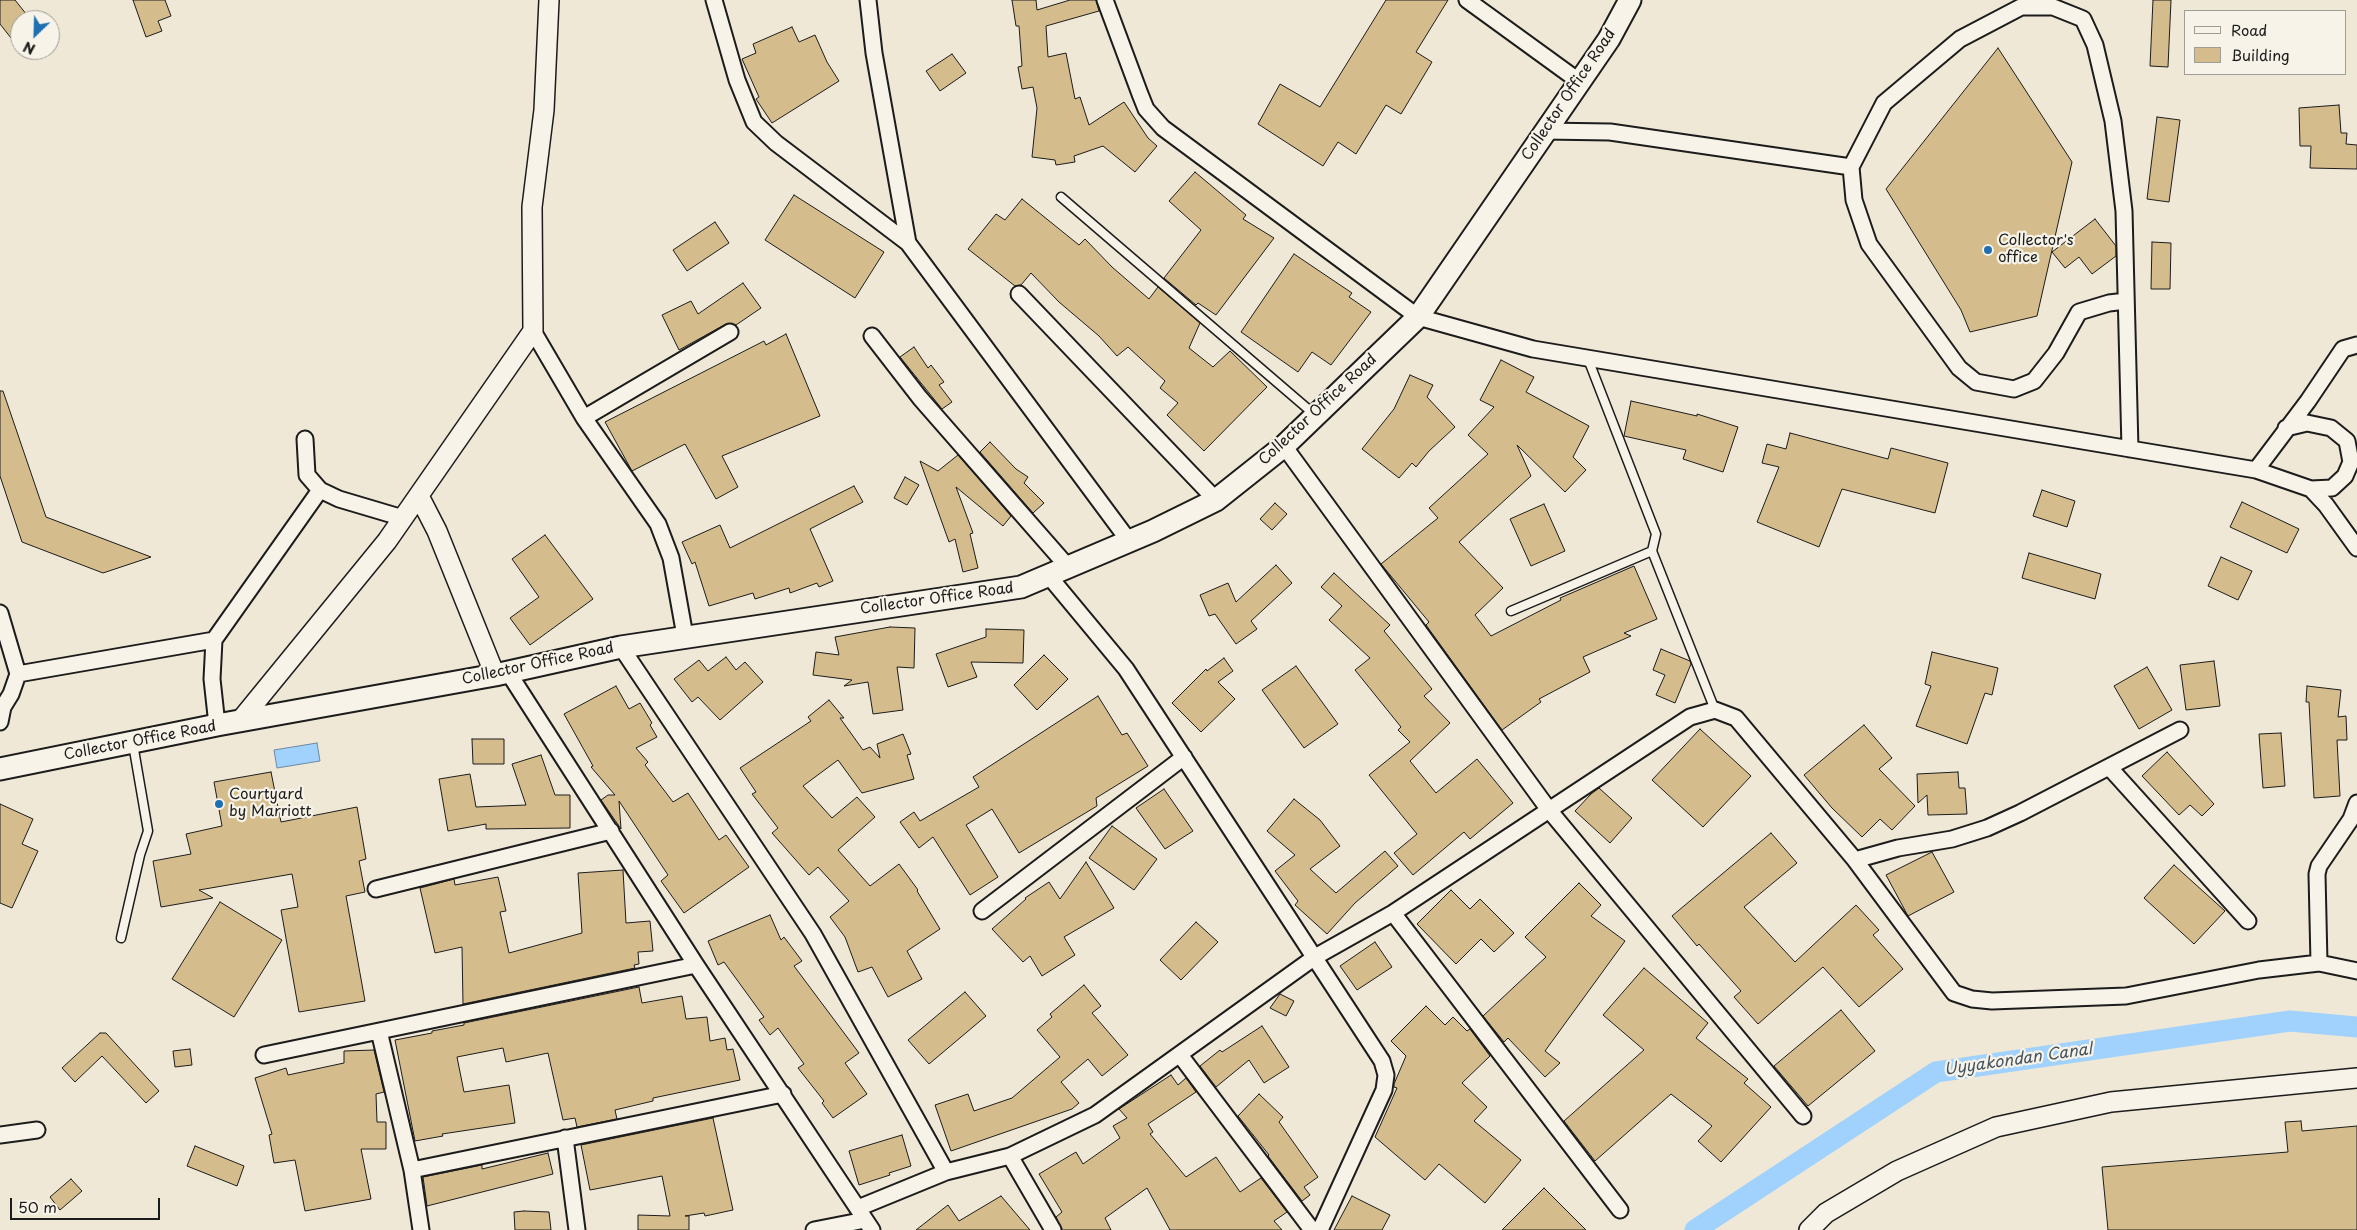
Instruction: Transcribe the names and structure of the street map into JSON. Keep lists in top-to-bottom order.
{
  "streets": {
    "main road": ["Collector Office Road"]
  },
  "water": ["Uyyakondan Canal"],
  "places": ["Collector's office", "Courtyard by Marriott"],
  "legend": ["Road", "Building"],
  "scale_bar": "50 m",
  "north": "bottom left"
}
